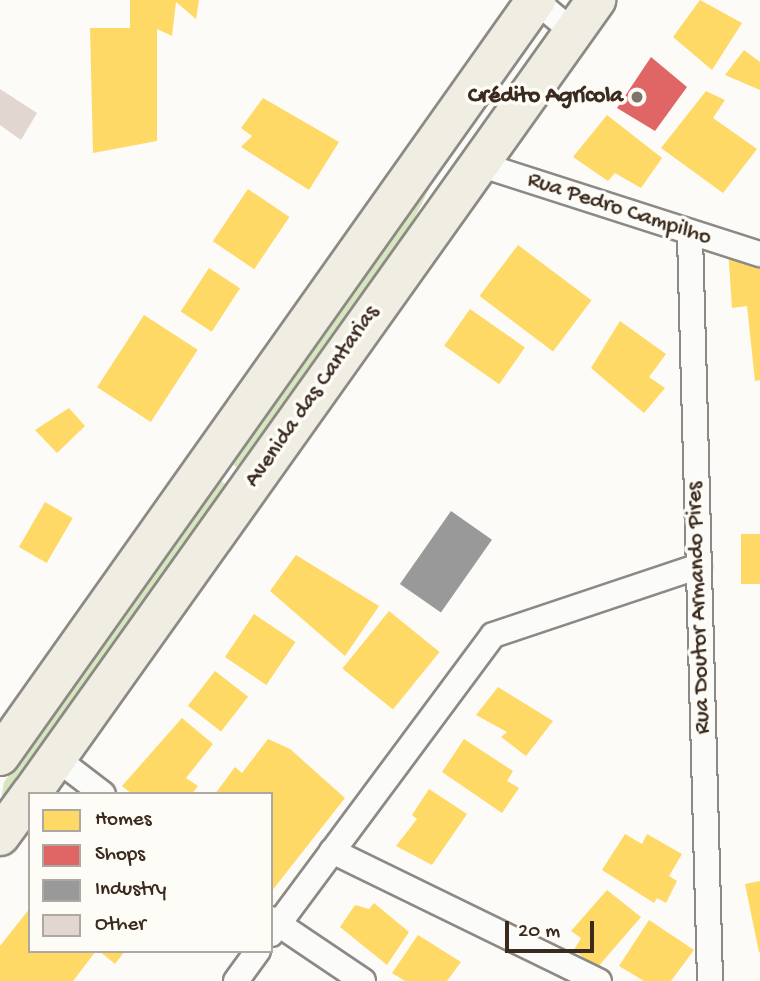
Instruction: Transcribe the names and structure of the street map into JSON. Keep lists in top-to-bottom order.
{
  "streets": {
    "main road": ["Avenida das Cantarias"],
    "street": ["Rua Pedro Campilho", "Rua Doutor Armando Pires"]
  },
  "crossings": [
    ["Rua Pedro Campilho", "Avenida das Cantarias"],
    ["Rua Pedro Campilho", "Rua Doutor Armando Pires"]
  ],
  "places": ["Crédito Agrícola"],
  "legend": [
    "Homes",
    "Shops",
    "Industry",
    "Other"
  ],
  "scale_bar": "20 m"
}
